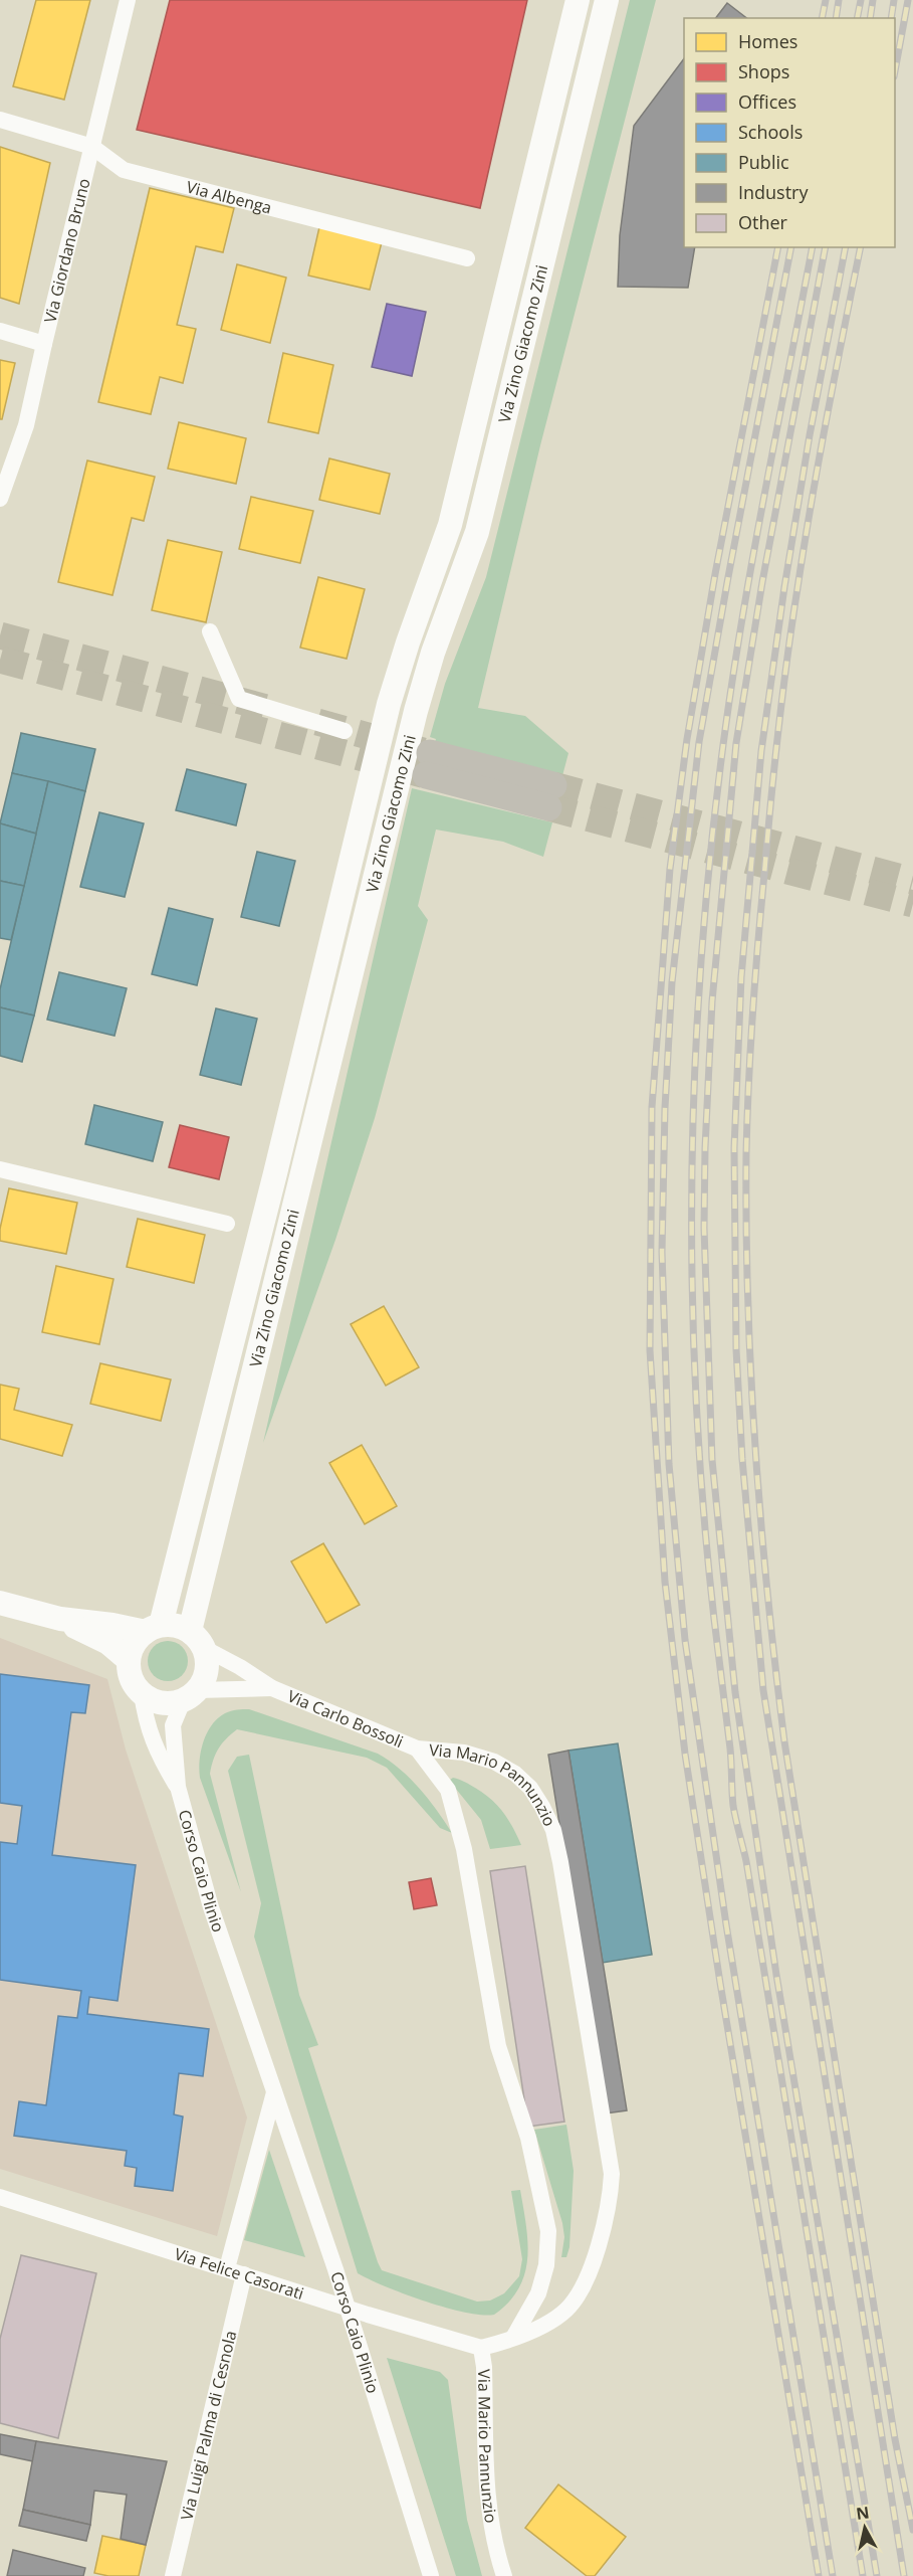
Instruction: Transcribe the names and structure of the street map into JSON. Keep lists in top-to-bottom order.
{
  "streets": {
    "street": [
      "Via Albenga",
      "Via Giordano Bruno",
      "Via Zino Giacomo Zini",
      "Via Carlo Bossoli",
      "Via Mario Pannunzio",
      "Corso Caio Plinio",
      "Via Felice Casorati",
      "Via Luigi Palma di Cesnola"
    ]
  },
  "crossings": [
    ["Via Albenga", "Via Giordano Bruno"],
    ["Via Zino Giacomo Zini", "Via Carlo Bossoli"],
    ["Via Zino Giacomo Zini", "Corso Caio Plinio"],
    ["Via Carlo Bossoli", "Via Mario Pannunzio"],
    ["Via Carlo Bossoli", "Corso Caio Plinio"],
    ["Via Mario Pannunzio", "Via Felice Casorati"],
    ["Corso Caio Plinio", "Via Felice Casorati"],
    ["Via Felice Casorati", "Via Luigi Palma di Cesnola"]
  ],
  "legend": [
    "Homes",
    "Shops",
    "Offices",
    "Schools",
    "Public",
    "Industry",
    "Other"
  ],
  "north": "top"
}
